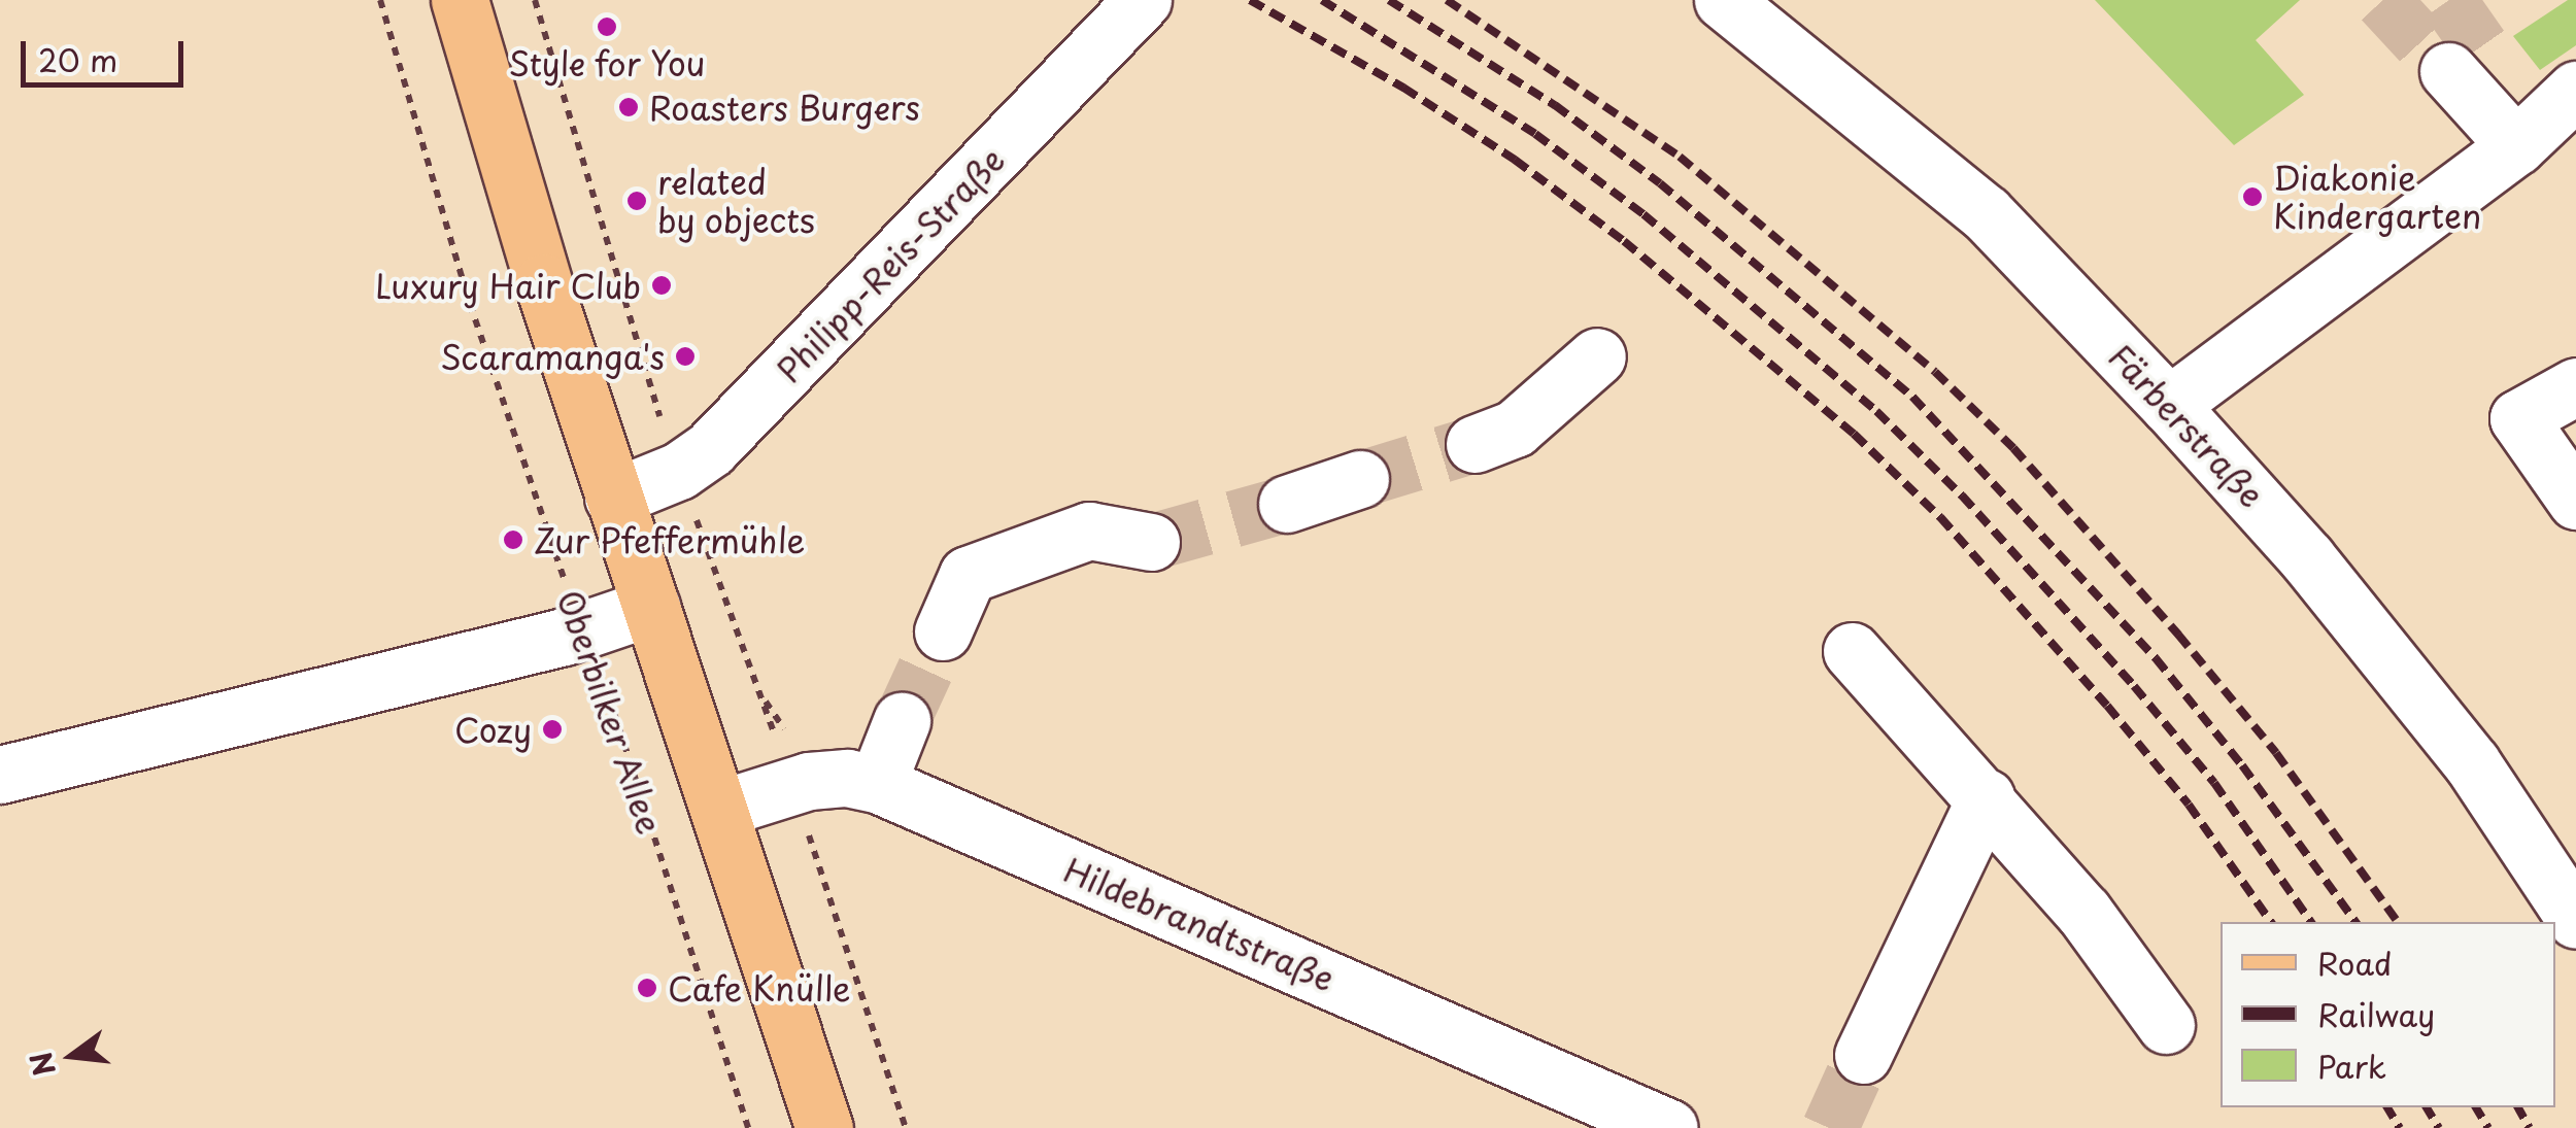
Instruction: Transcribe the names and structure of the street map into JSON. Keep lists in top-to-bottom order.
{
  "streets": {
    "street": ["Philipp-Reis-Straße", "Färberstraße", "Hildebrandtstraße"],
    "path": ["Oberbilker Allee"]
  },
  "places": [
    "Style for You",
    "Roasters Burgers",
    "Diakonie Kindergarten",
    "related by objects",
    "Luxury Hair Club",
    "Scaramanga's",
    "Zur Pfeffermühle",
    "Cozy",
    "Cafe Knülle"
  ],
  "legend": ["Road", "Railway", "Park"],
  "scale_bar": "20 m",
  "north": "left"
}
